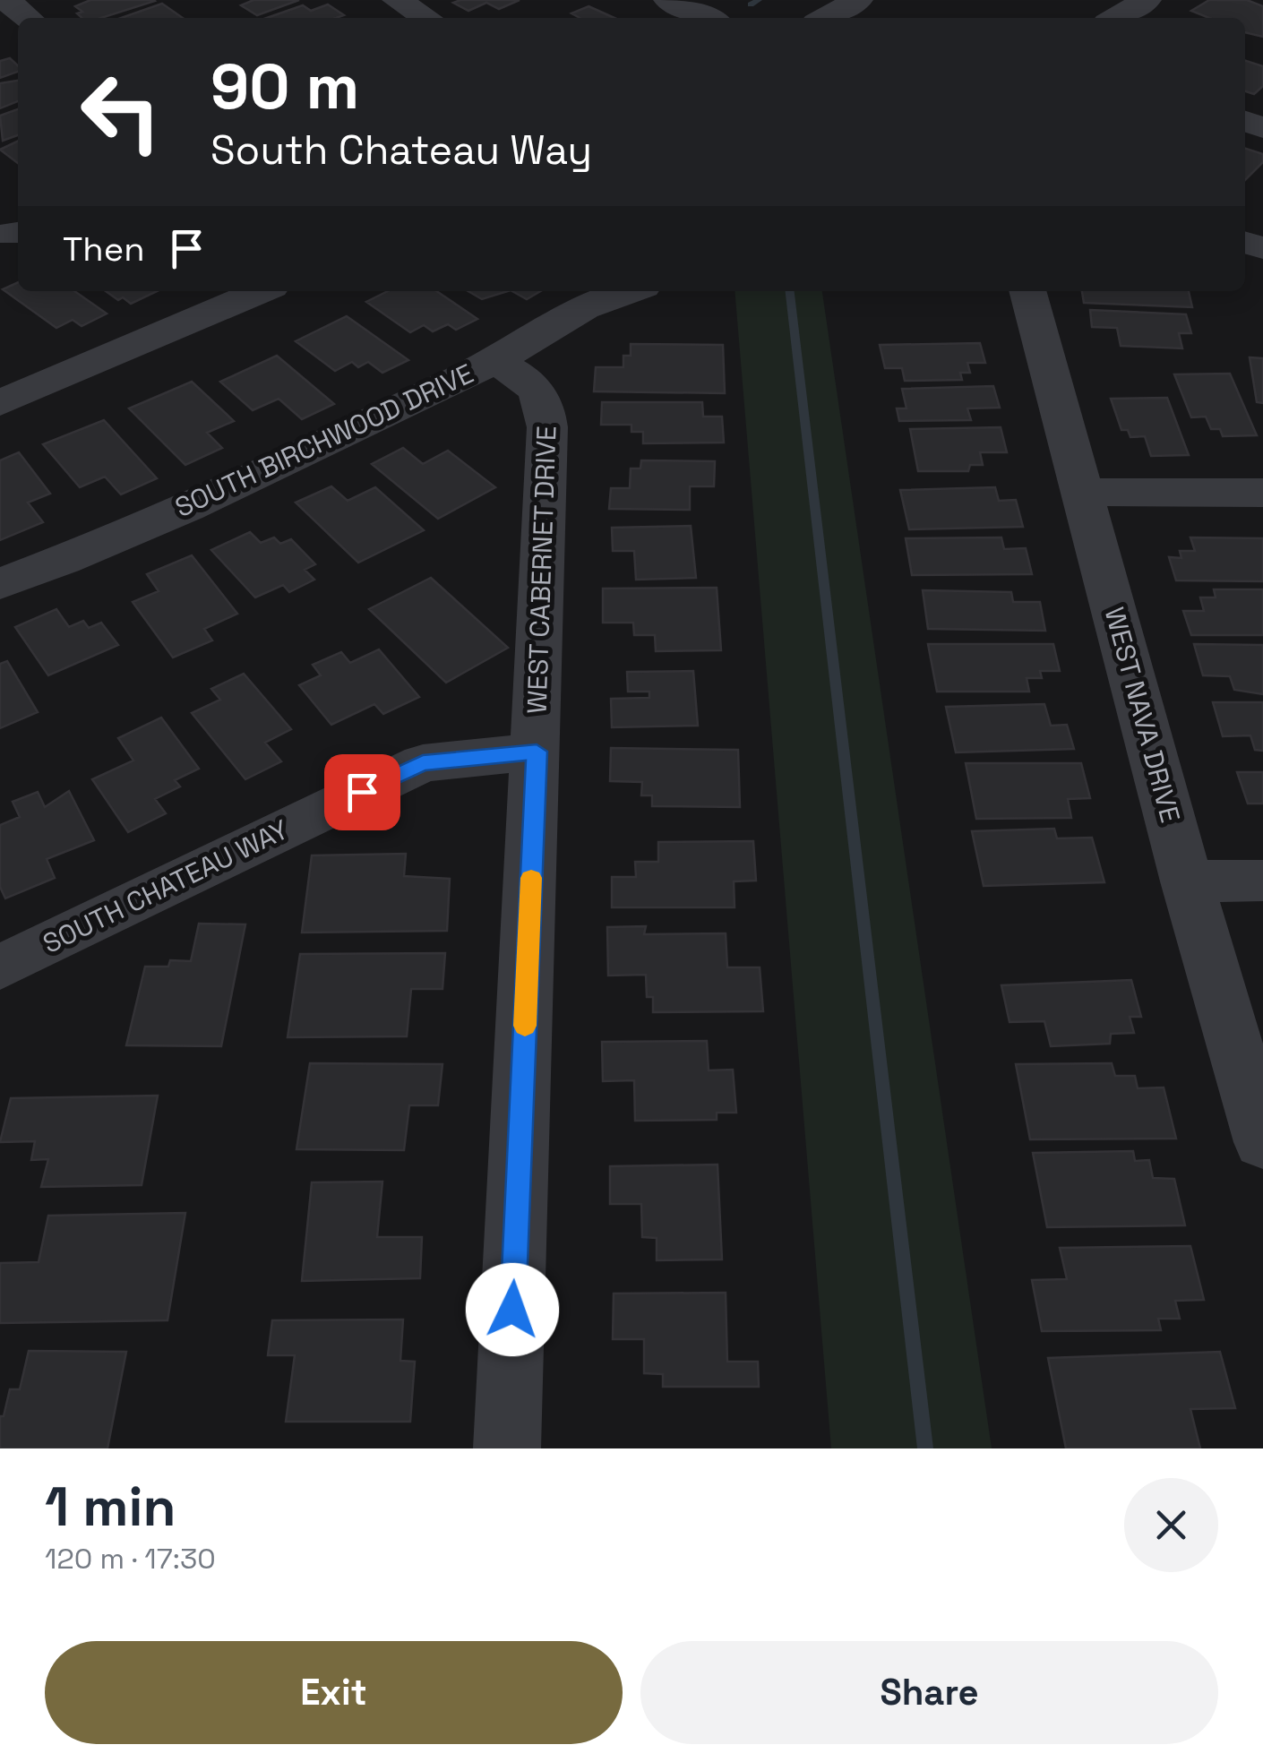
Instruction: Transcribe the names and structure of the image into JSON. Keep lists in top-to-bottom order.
{
  "streets": {
    "street": [
      "SOUTH BIRCHWOOD DRIVE",
      "WEST CABERNET DRIVE",
      "WEST NAVA DRIVE",
      "SOUTH CHATEAU WAY"
    ]
  },
  "crossings": [
    ["SOUTH BIRCHWOOD DRIVE", "WEST CABERNET DRIVE"],
    ["WEST CABERNET DRIVE", "SOUTH CHATEAU WAY"]
  ],
  "page": {
    "turn": ["90 m", "South Chateau Way"],
    "then": "Then",
    "heading": ["1 min", "120 m · 17:30"],
    "buttons": ["Exit", "Share"]
  }
}
